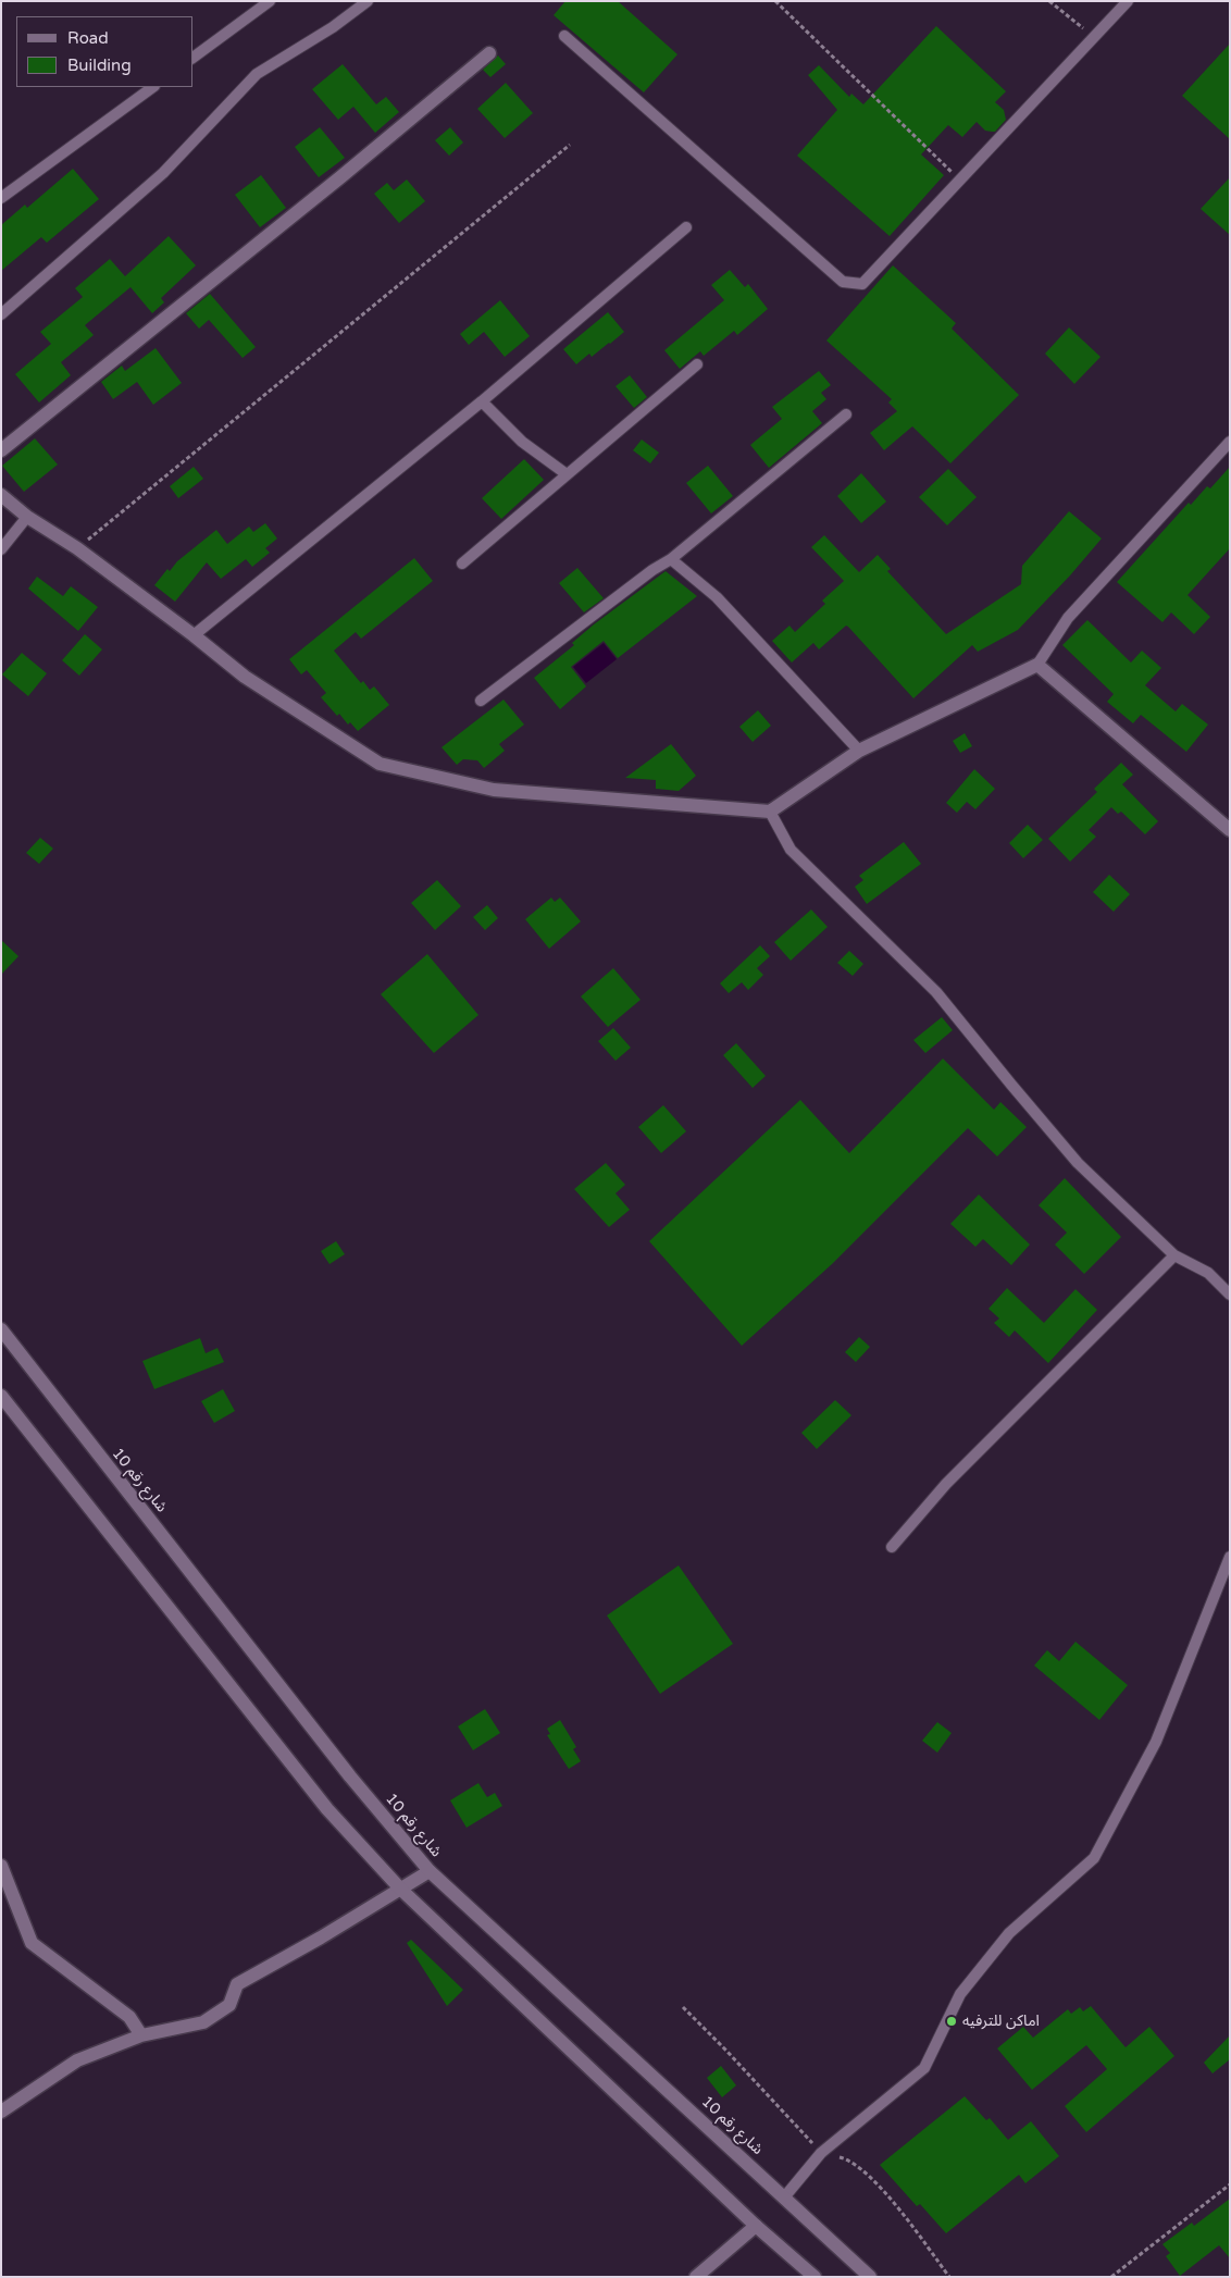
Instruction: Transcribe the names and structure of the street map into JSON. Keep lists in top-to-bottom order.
{
  "streets": {
    "street": ["شارع رقم 10"]
  },
  "places": ["اماكن للترفيه"],
  "legend": ["Road", "Building"]
}
